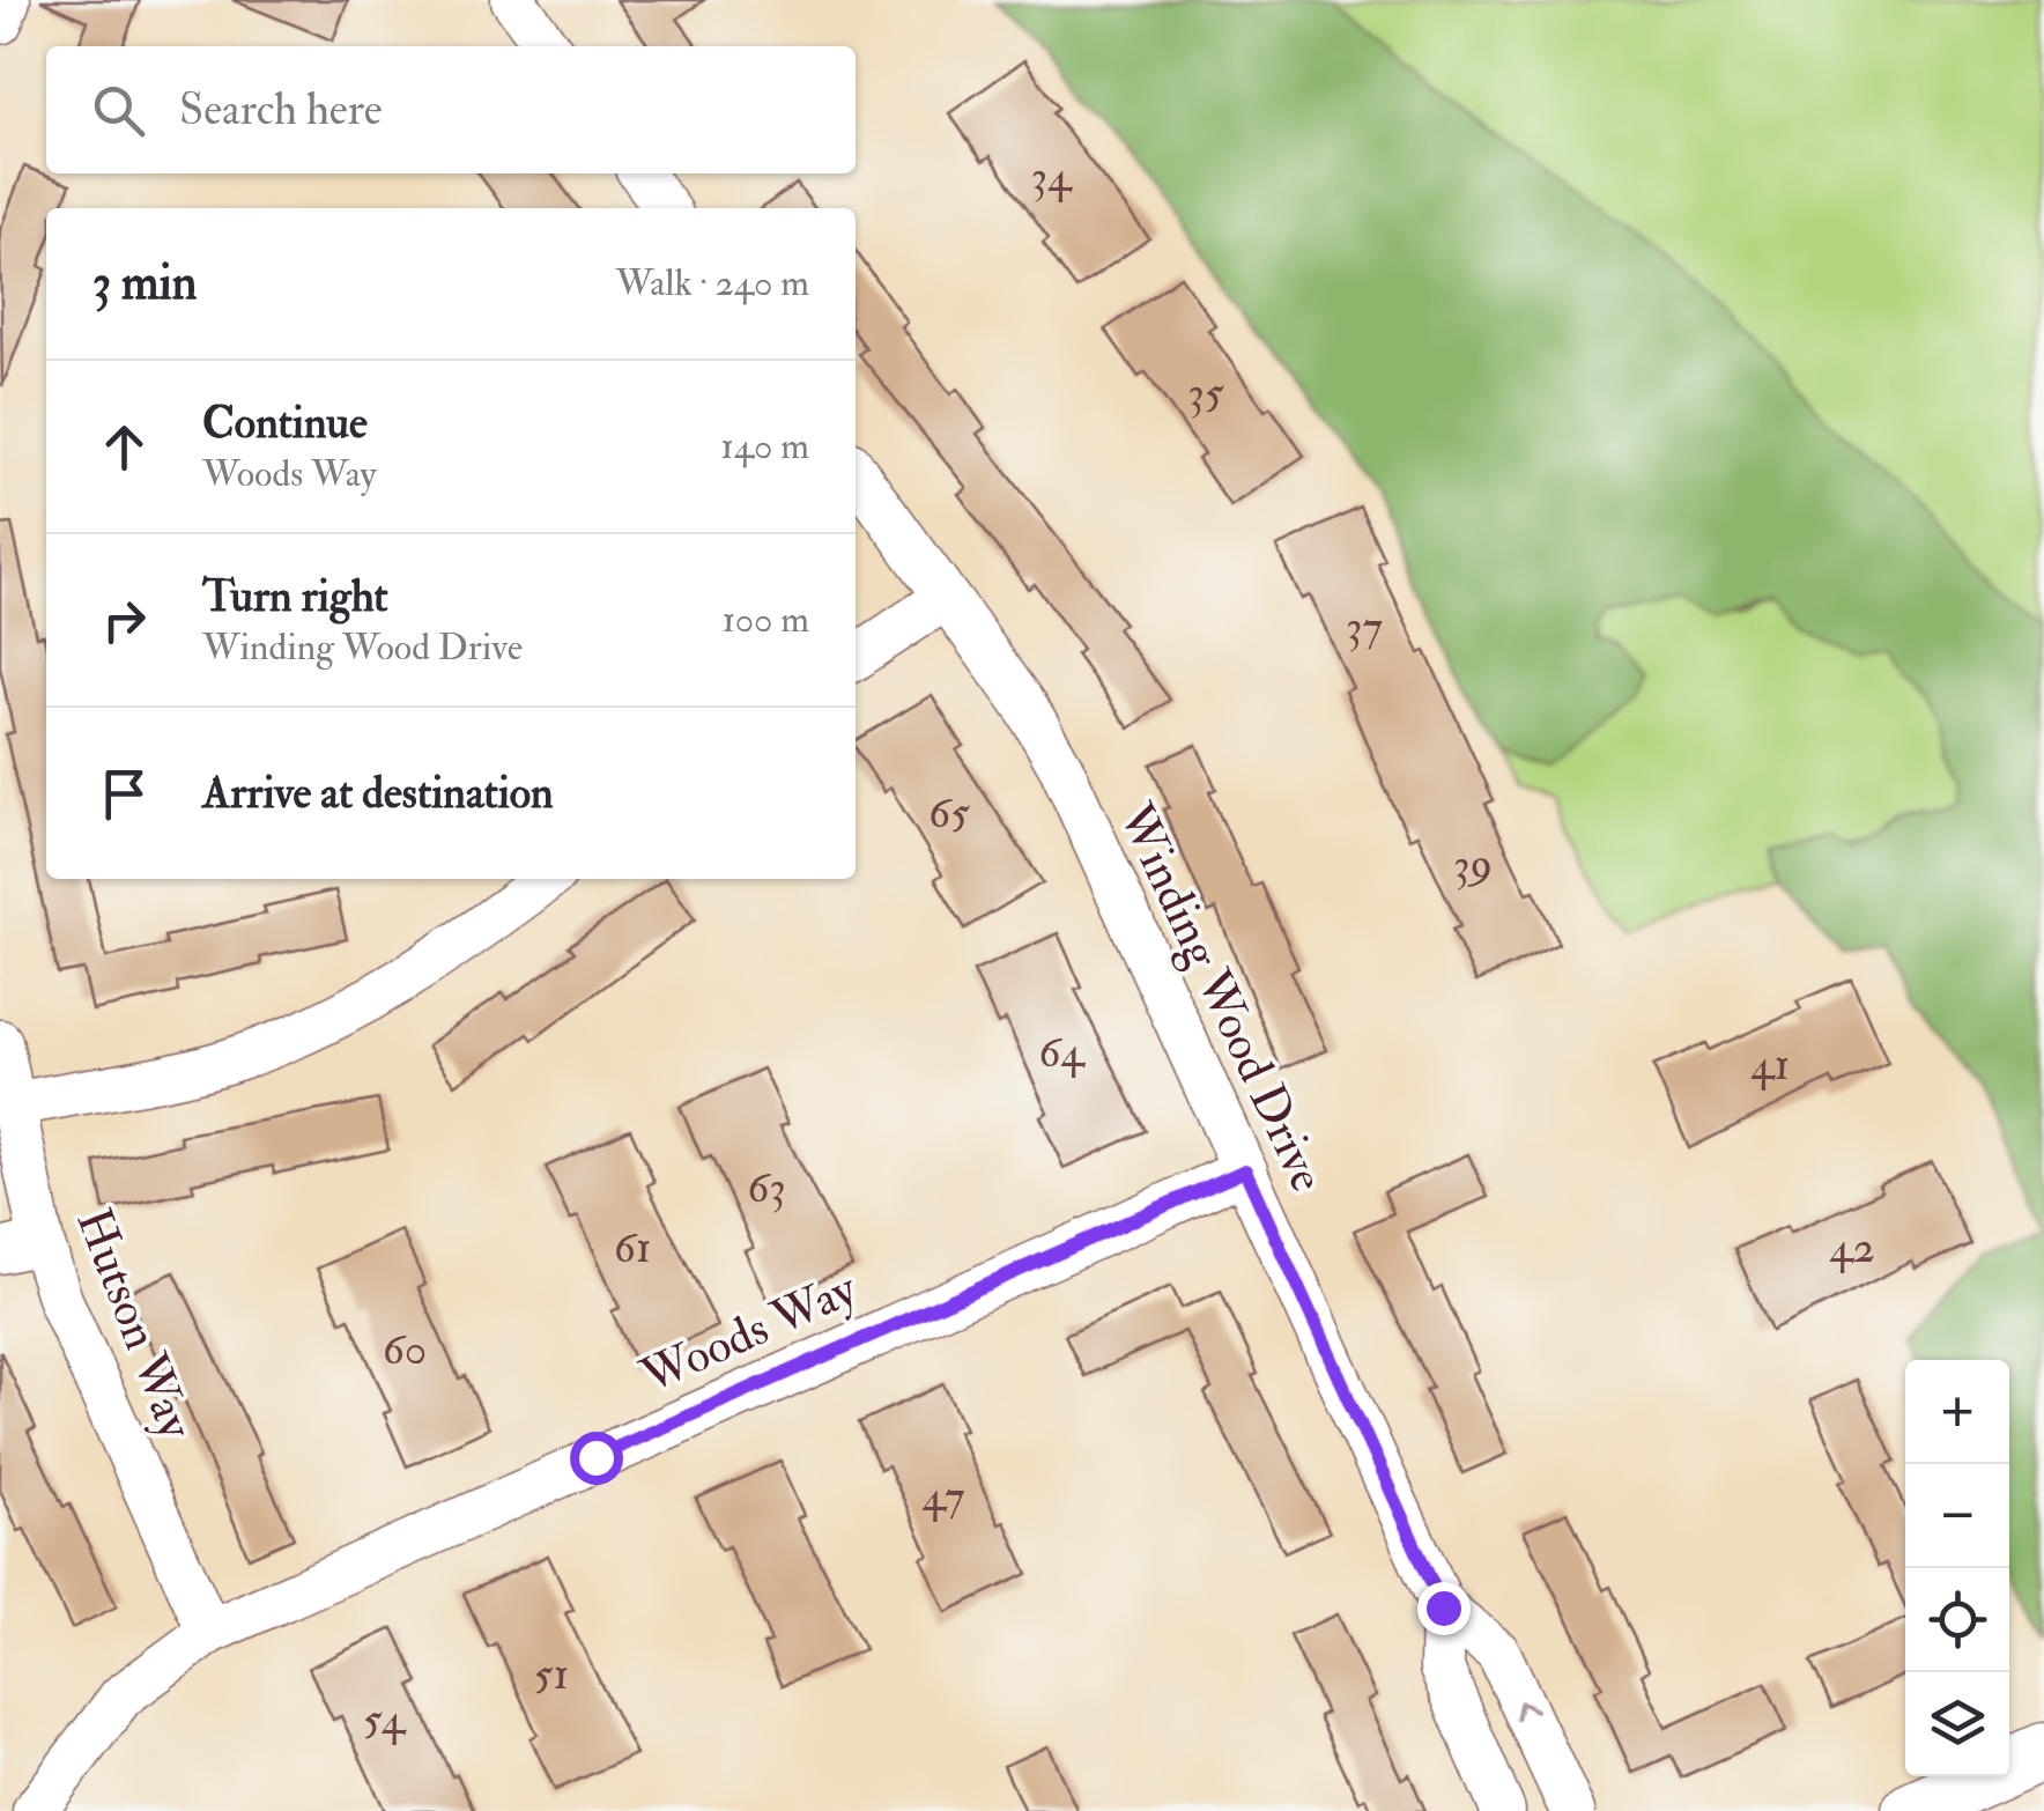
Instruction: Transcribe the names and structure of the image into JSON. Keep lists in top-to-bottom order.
{
  "streets": {
    "street": ["Winding Wood Drive", "Hutson Way", "Woods Way"]
  },
  "crossings": [
    ["Winding Wood Drive", "Woods Way"],
    ["Hutson Way", "Woods Way"]
  ],
  "house_numbers": [
    "34",
    "35",
    "37",
    "65",
    "39",
    "64",
    "41",
    "63",
    "61",
    "42",
    "60",
    "47",
    "51",
    "54"
  ],
  "page": {
    "search": "Search here",
    "heading": ["3 min", "Walk · 240 m"],
    "list": [
      ["Continue", "Woods Way", "140 m"],
      ["Turn right", "Winding Wood Drive", "100 m"],
      "Arrive at destination"
    ],
    "map_buttons": ["+", "−"]
  }
}
